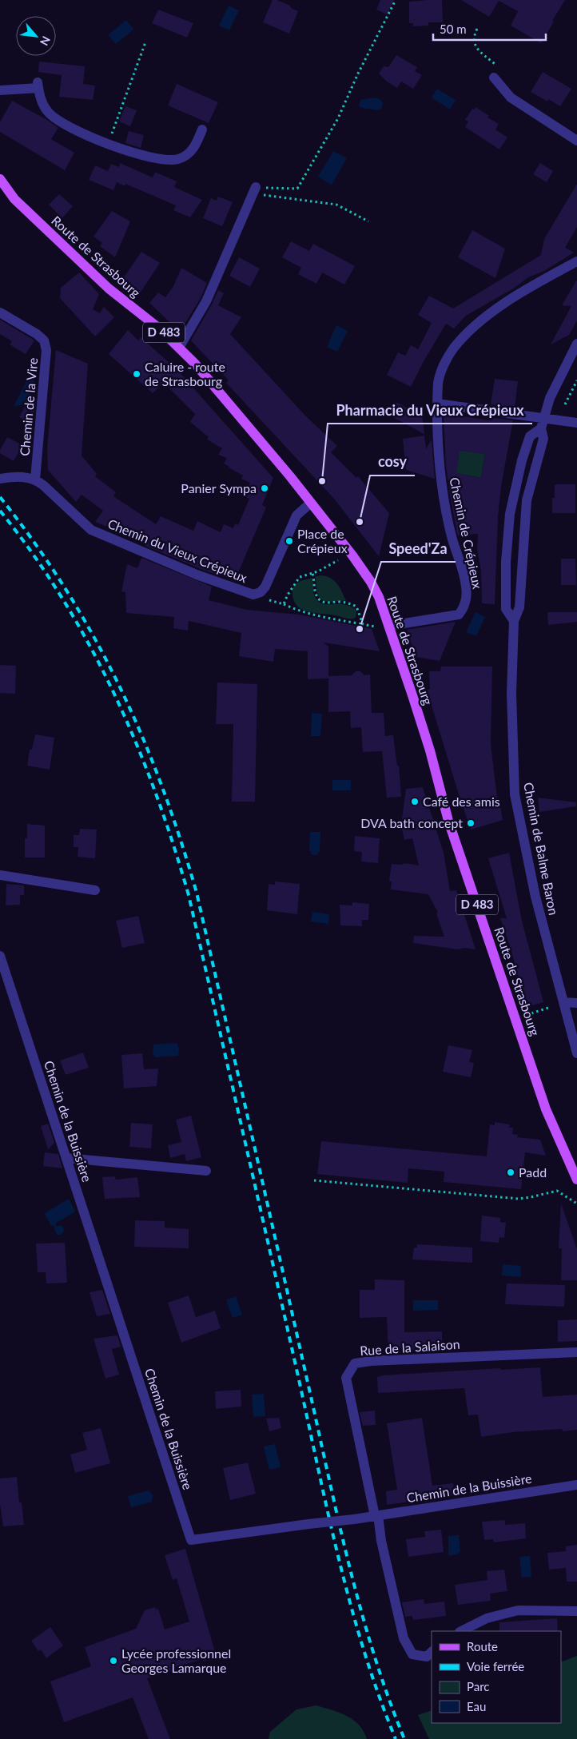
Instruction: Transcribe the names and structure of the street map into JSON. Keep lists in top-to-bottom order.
{
  "streets": {
    "main road": ["Route de Strasbourg", "D 483"],
    "street": [
      "Chemin de la Vire",
      "Chemin de Crépieux",
      "Chemin du Vieux Crépieux",
      "Chemin de Balme Baron",
      "Chemin de la Buissière",
      "Rue de la Salaison"
    ]
  },
  "crossings": [
    ["Route de Strasbourg", "Chemin de Crépieux"],
    ["Route de Strasbourg", "Chemin du Vieux Crépieux"],
    ["Chemin de la Vire", "Chemin du Vieux Crépieux"],
    ["Chemin de la Buissière", "Rue de la Salaison"]
  ],
  "places": [
    "Caluire - route de Strasbourg",
    "Pharmacie du Vieux Crépieux",
    "Panier Sympa",
    "cosy",
    "Place de Crépieux",
    "Speed'Za",
    "Café des amis",
    "DVA bath concept",
    "Padd",
    "Lycée professionnel Georges Lamarque"
  ],
  "legend": [
    "Route",
    "Voie ferrée",
    "Parc",
    "Eau"
  ],
  "scale_bar": "50 m",
  "north": "bottom right"
}
